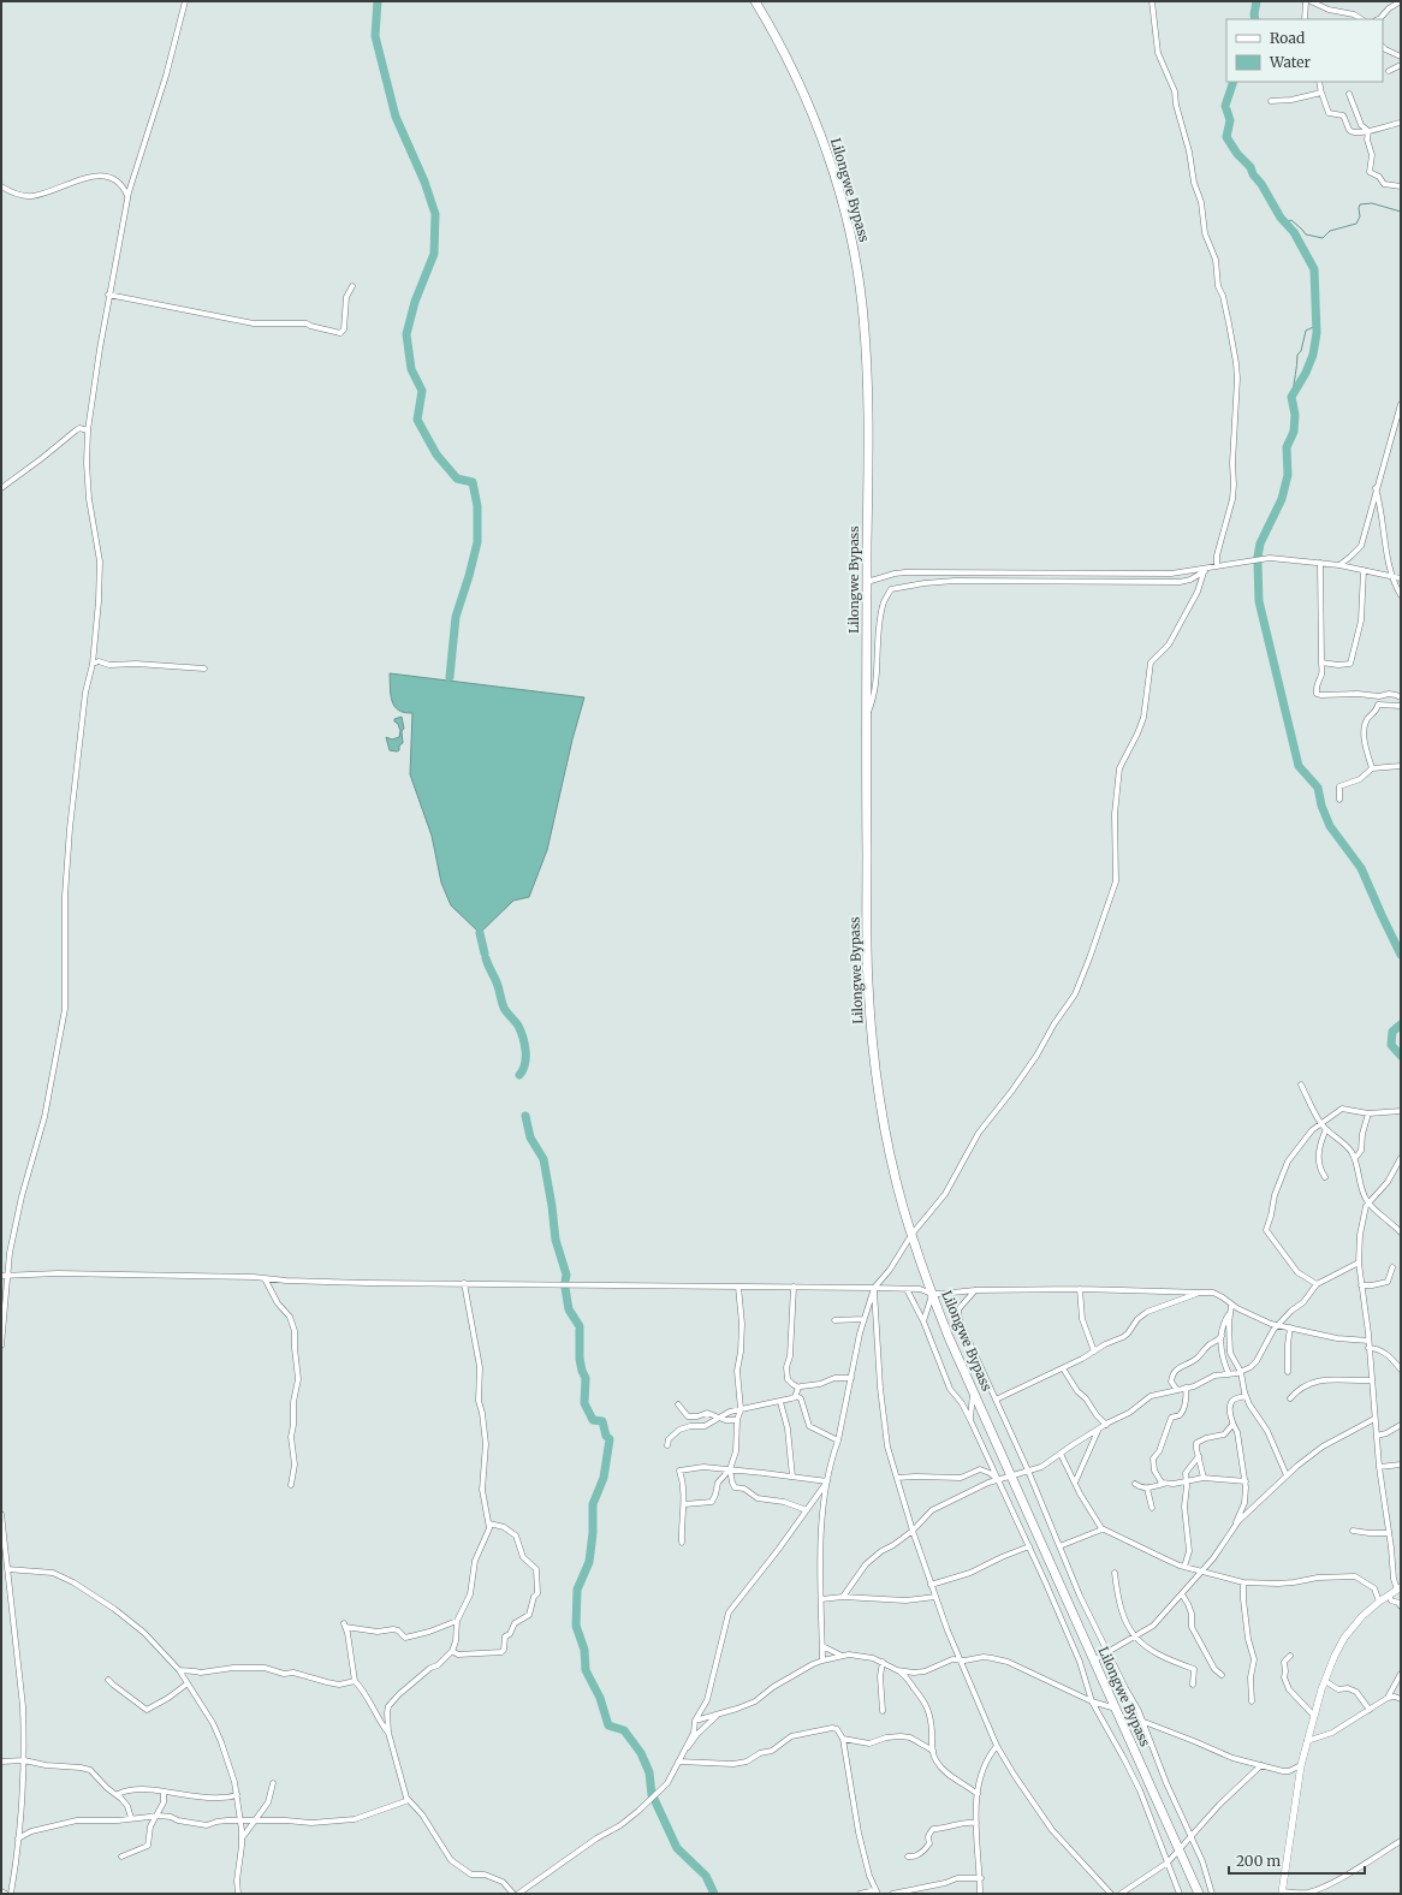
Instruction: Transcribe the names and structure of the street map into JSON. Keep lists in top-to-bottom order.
{
  "streets": {
    "main road": ["Lilongwe Bypass"]
  },
  "legend": ["Road", "Water"],
  "scale_bar": "200 m"
}
